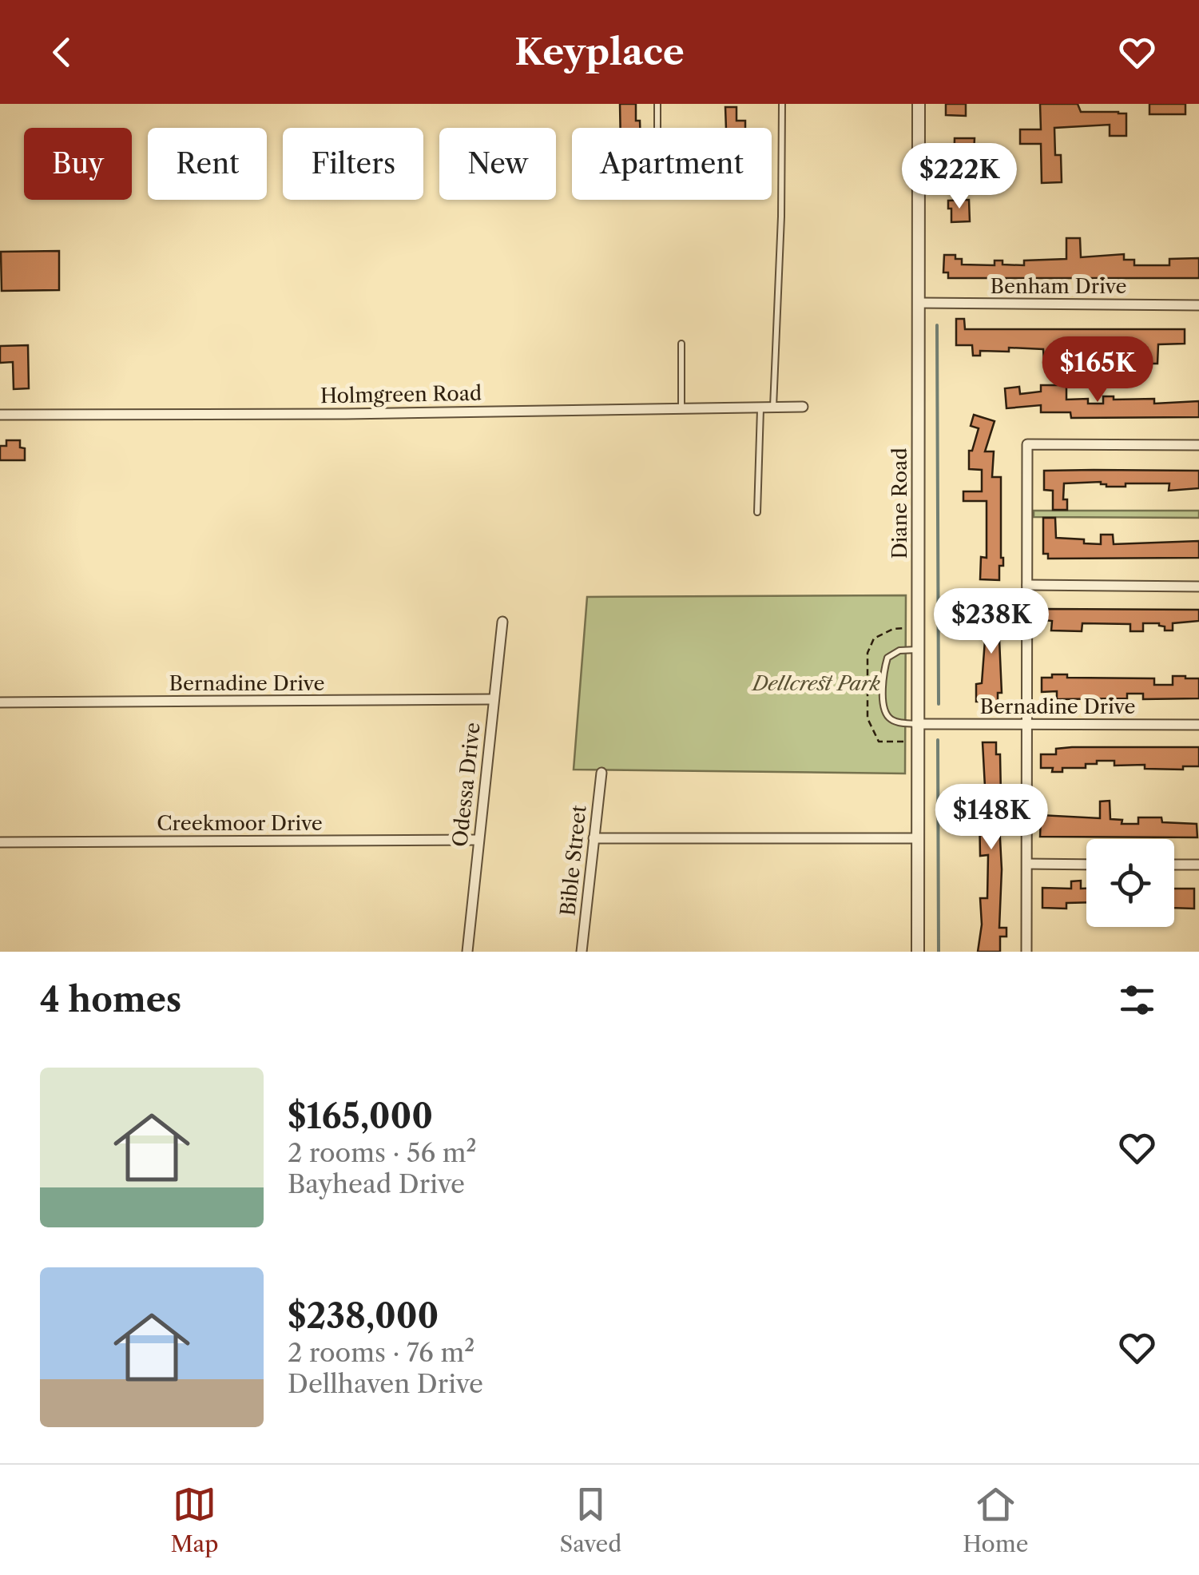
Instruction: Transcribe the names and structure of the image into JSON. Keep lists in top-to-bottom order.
{
  "streets": {
    "street": [
      "Benham Drive",
      "Holmgreen Road",
      "Diane Road",
      "Bernadine Drive",
      "Odessa Drive",
      "Creekmoor Drive",
      "Bible Street"
    ]
  },
  "crossings": [
    ["Benham Drive", "Diane Road"],
    ["Diane Road", "Bernadine Drive"],
    ["Bernadine Drive", "Odessa Drive"],
    ["Odessa Drive", "Creekmoor Drive"]
  ],
  "parks": ["Dellcrest Park"],
  "page": {
    "header": "Keyplace",
    "chip": [
      "Buy",
      "Rent",
      "Filters",
      "New",
      "Apartment"
    ],
    "price": [
      "$222K",
      "$165K",
      "$238K",
      "$148K"
    ],
    "heading": "4 homes",
    "list": [
      {
        "name": "$165,000",
        "note": "2 rooms · 56 m² · Bayhead Drive"
      },
      {
        "name": "$238,000",
        "note": "2 rooms · 76 m² · Dellhaven Drive"
      }
    ],
    "tabs": ["Map", "Saved", "Home"]
  }
}
